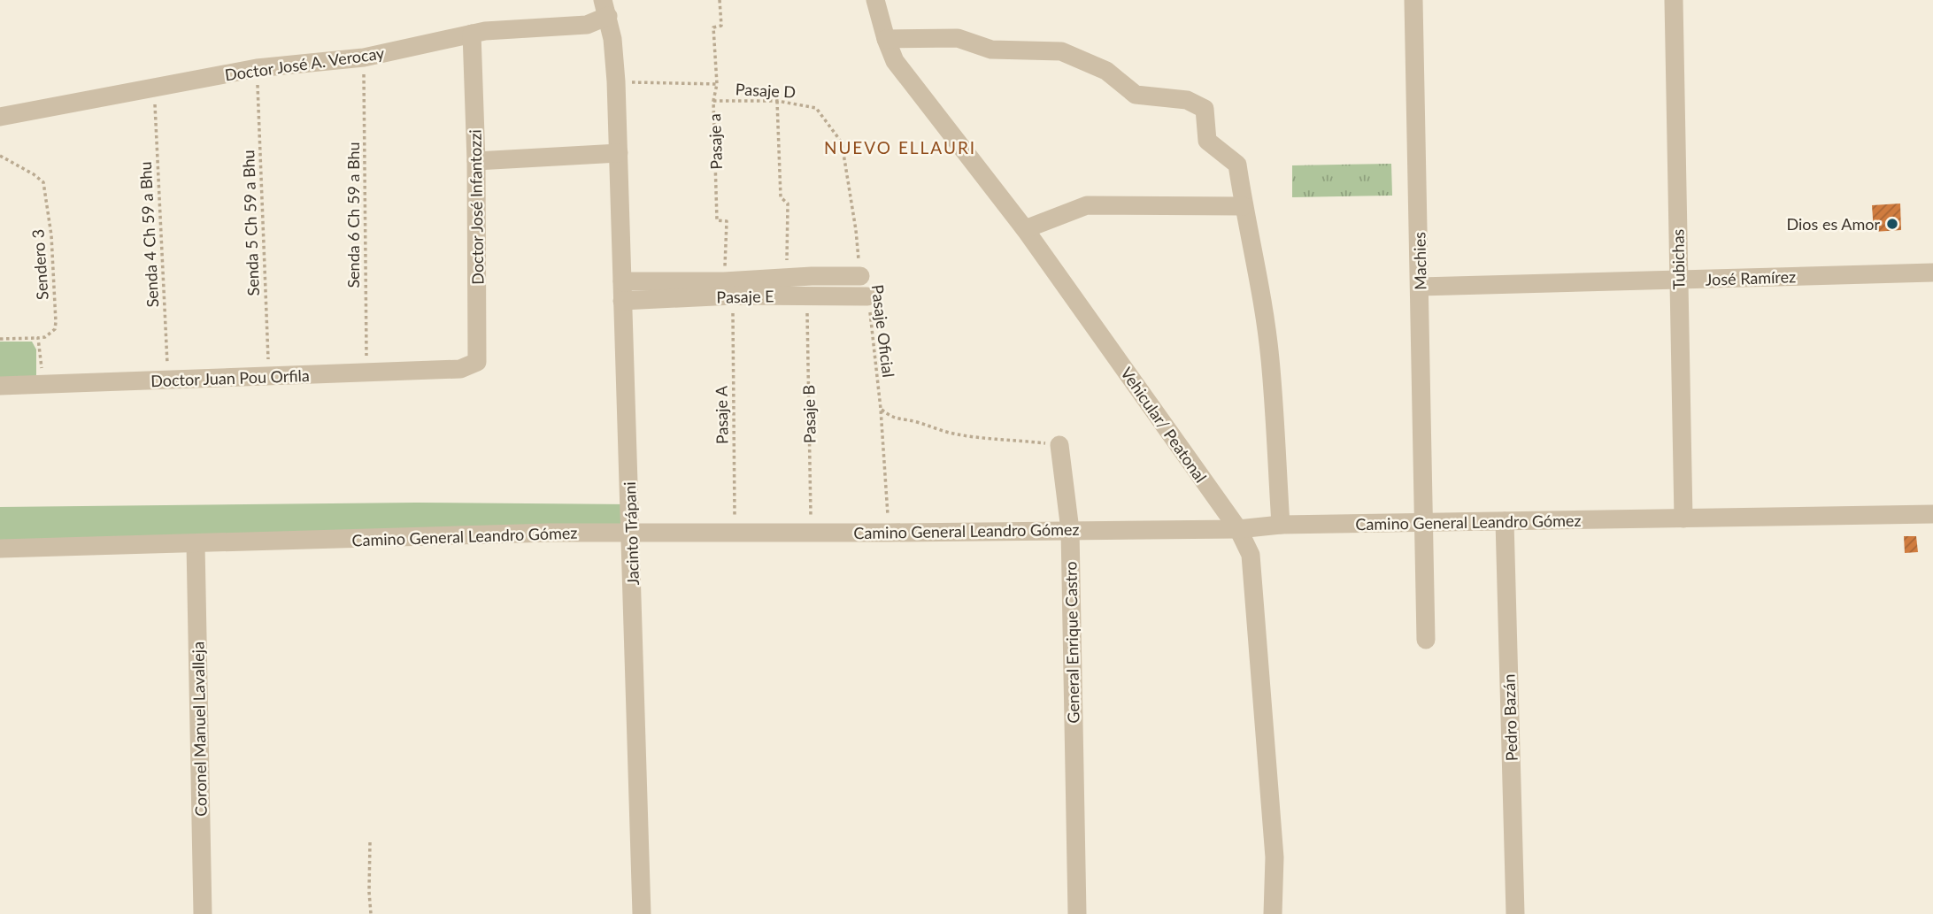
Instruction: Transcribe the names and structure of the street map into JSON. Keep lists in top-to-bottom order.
{
  "streets": {
    "street": [
      "Doctor José A. Verocay",
      "Doctor José Infantozzi",
      "Tubichas",
      "Machies",
      "José Ramírez",
      "Pasaje E",
      "Doctor Juan Pou Orfila",
      "Vehicular/ Peatonal",
      "Camino General Leandro Gómez",
      "Jacinto Trápani",
      "General Enrique Castro",
      "Pedro Bazán",
      "Coronel Manuel Lavalleja"
    ],
    "path": [
      "Pasaje D",
      "Pasaje a",
      "Senda 6 Ch 59 a Bhu",
      "Senda 5 Ch 59 a Bhu",
      "Senda 4 Ch 59 a Bhu",
      "Sendero 3",
      "Pasaje Oficial",
      "Pasaje B",
      "Pasaje A"
    ]
  },
  "crossings": [
    ["Doctor José A. Verocay", "Doctor José Infantozzi"],
    ["Doctor José A. Verocay", "Senda 6 Ch 59 a Bhu"],
    ["Doctor José A. Verocay", "Senda 5 Ch 59 a Bhu"],
    ["Doctor José A. Verocay", "Senda 4 Ch 59 a Bhu"],
    ["Doctor José A. Verocay", "Jacinto Trápani"],
    ["Pasaje D", "Pasaje a"],
    ["Pasaje D", "Pasaje Oficial"],
    ["Pasaje D", "Jacinto Trápani"],
    ["Pasaje a", "Pasaje E"],
    ["Pasaje a", "Pasaje A"],
    ["Doctor José Infantozzi", "Doctor Juan Pou Orfila"],
    ["Senda 6 Ch 59 a Bhu", "Doctor Juan Pou Orfila"],
    ["Senda 5 Ch 59 a Bhu", "Doctor Juan Pou Orfila"],
    ["Senda 4 Ch 59 a Bhu", "Doctor Juan Pou Orfila"],
    ["Tubichas", "José Ramírez"],
    ["Tubichas", "Camino General Leandro Gómez"],
    ["Machies", "José Ramírez"],
    ["Machies", "Camino General Leandro Gómez"],
    ["Pasaje E", "Pasaje Oficial"],
    ["Pasaje E", "Pasaje B"],
    ["Pasaje E", "Pasaje A"],
    ["Pasaje E", "Jacinto Trápani"],
    ["Pasaje Oficial", "Camino General Leandro Gómez"],
    ["Pasaje B", "Camino General Leandro Gómez"],
    ["Pasaje A", "Camino General Leandro Gómez"],
    ["Vehicular/ Peatonal", "Camino General Leandro Gómez"],
    ["Camino General Leandro Gómez", "Jacinto Trápani"],
    ["Camino General Leandro Gómez", "General Enrique Castro"],
    ["Camino General Leandro Gómez", "Pedro Bazán"],
    ["Camino General Leandro Gómez", "Coronel Manuel Lavalleja"]
  ],
  "districts": ["NUEVO ELLAURI"],
  "places": ["Dios es Amor"]
}
